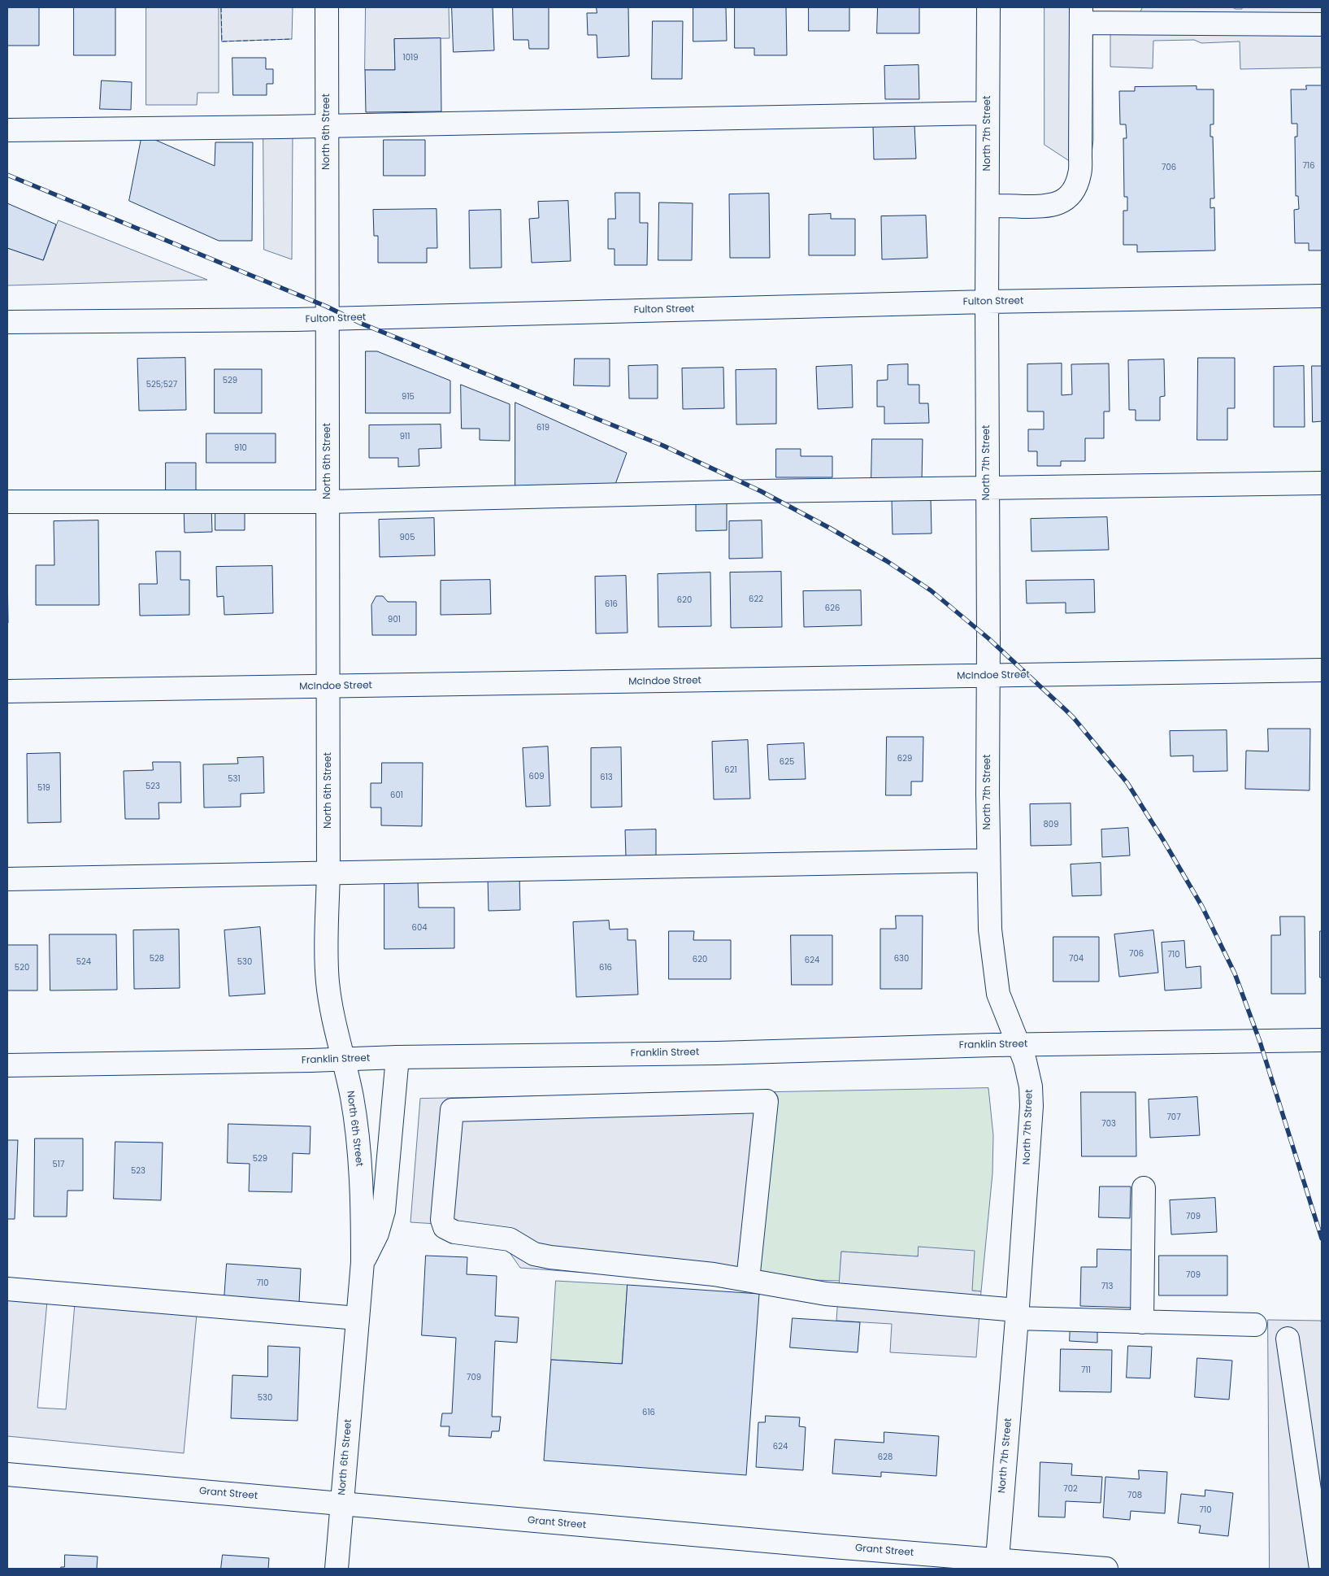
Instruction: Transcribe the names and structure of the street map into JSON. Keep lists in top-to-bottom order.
{
  "streets": {
    "street": [
      "North 6th Street",
      "North 7th Street",
      "Fulton Street",
      "McIndoe Street",
      "Franklin Street",
      "Grant Street"
    ]
  },
  "crossings": [
    ["North 6th Street", "Fulton Street"],
    ["North 6th Street", "McIndoe Street"],
    ["North 6th Street", "Franklin Street"],
    ["North 6th Street", "Grant Street"],
    ["North 7th Street", "Fulton Street"],
    ["North 7th Street", "McIndoe Street"],
    ["North 7th Street", "Franklin Street"],
    ["North 7th Street", "Grant Street"]
  ],
  "house_numbers": [
    "1019",
    "716",
    "706",
    "529",
    "525;527",
    "915",
    "619",
    "911",
    "910",
    "905",
    "622",
    "620",
    "616",
    "626",
    "901",
    "629",
    "625",
    "621",
    "609",
    "613",
    "531",
    "523",
    "519",
    "601",
    "809",
    "604",
    "706",
    "710",
    "528",
    "630",
    "704",
    "620",
    "624",
    "524",
    "530",
    "520",
    "616",
    "707",
    "703",
    "529",
    "517",
    "523",
    "709",
    "709",
    "710",
    "713",
    "711",
    "709",
    "530",
    "616",
    "624",
    "628",
    "702",
    "708",
    "710"
  ]
}
